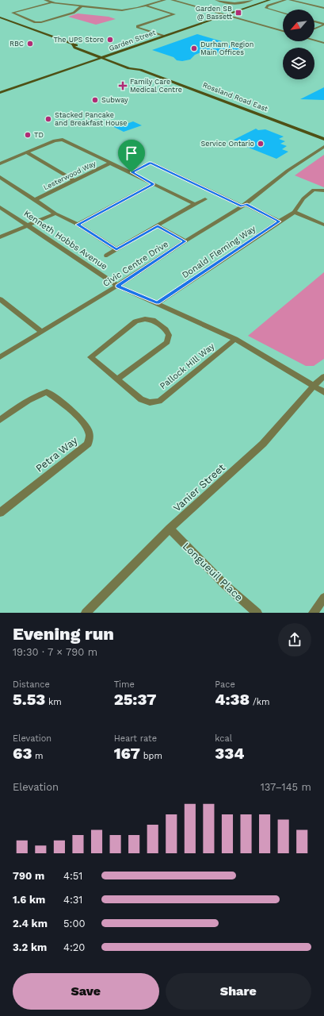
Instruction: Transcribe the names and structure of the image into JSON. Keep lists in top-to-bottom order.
{
  "streets": {
    "main road": ["Garden Street", "Rossland Road East"],
    "street": [
      "Lesterwood Way",
      "Kenneth Hobbs Avenue",
      "Donald Fleming Way",
      "Civic Centre Drive",
      "Pallock Hill Way",
      "Petra Way",
      "Vanier Street",
      "Longueuil Place"
    ]
  },
  "crossings": [
    ["Garden Street", "Rossland Road East"],
    ["Kenneth Hobbs Avenue", "Donald Fleming Way"],
    ["Kenneth Hobbs Avenue", "Civic Centre Drive"],
    ["Kenneth Hobbs Avenue", "Pallock Hill Way"],
    ["Kenneth Hobbs Avenue", "Vanier Street"],
    ["Vanier Street", "Longueuil Place"]
  ],
  "places": {
    "transit": ["Garden SB @ Bassett"],
    "other": [
      "The UPS Store",
      "RBC",
      "Durham Region Main Offices",
      "Subway",
      "Stacked Pancake and Breakfast House",
      "TD",
      "Service Ontario"
    ],
    "health": ["Family Care Medical Centre"]
  },
  "north": "bottom left",
  "page": {
    "heading": ["Evening run", "19:30 · 7 × 790 m"],
    "stats": [
      ["Distance", "5.53 km"],
      ["Time", "25:37"],
      ["Pace", "4:38 /km"],
      ["Elevation", "63 m"],
      ["Heart rate", "167 bpm"],
      ["kcal", "334"]
    ],
    "chart": ["Elevation", "137–145 m"],
    "list": [
      {
        "name": "790 m",
        "note": "4:51"
      },
      {
        "name": "1.6 km",
        "note": "4:31"
      },
      {
        "name": "2.4 km",
        "note": "5:00"
      },
      {
        "name": "3.2 km",
        "note": "4:20"
      }
    ],
    "buttons": ["Save", "Share"]
  }
}
